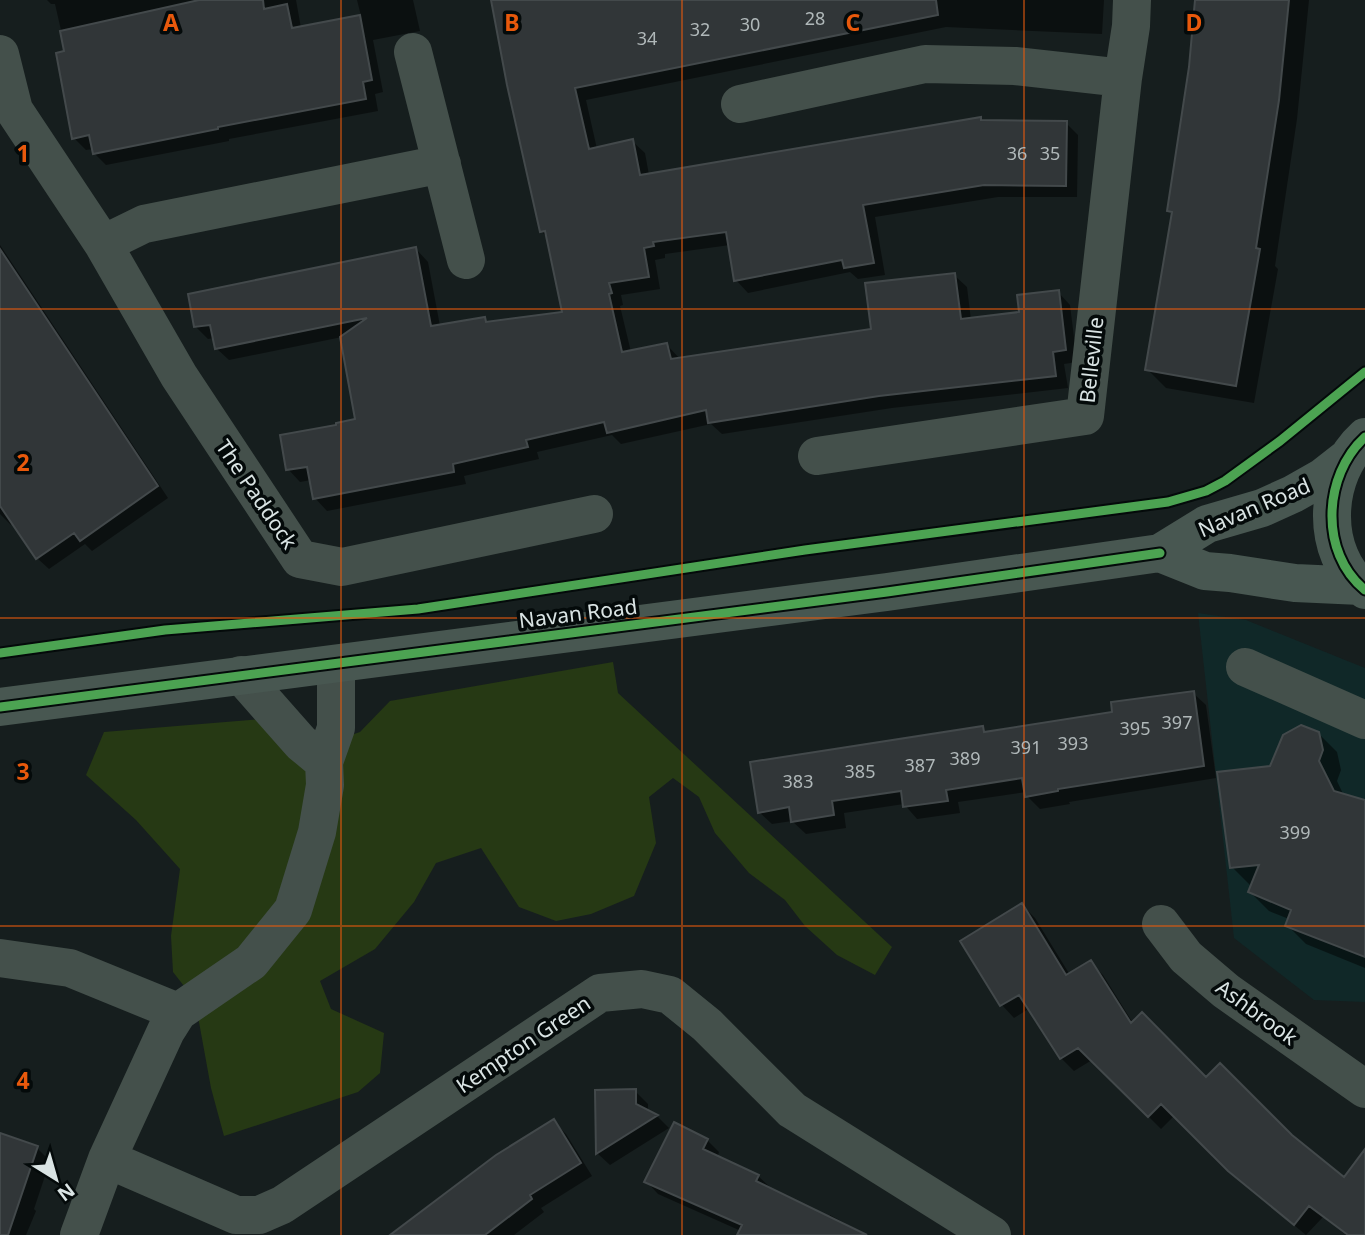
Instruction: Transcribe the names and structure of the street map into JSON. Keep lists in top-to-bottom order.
{
  "streets": {
    "main road": ["Navan Road"],
    "street": [
      "Belleville",
      "The Paddock",
      "Ashbrook",
      "Kempton Green"
    ]
  },
  "house_numbers": [
    "28",
    "30",
    "32",
    "34",
    "36",
    "35",
    "397",
    "395",
    "393",
    "391",
    "389",
    "387",
    "385",
    "383",
    "399"
  ],
  "north": "bottom right",
  "grid": {
    "columns": [
      "A",
      "B",
      "C",
      "D"
    ],
    "rows": [
      "1",
      "2",
      "3",
      "4"
    ]
  }
}
